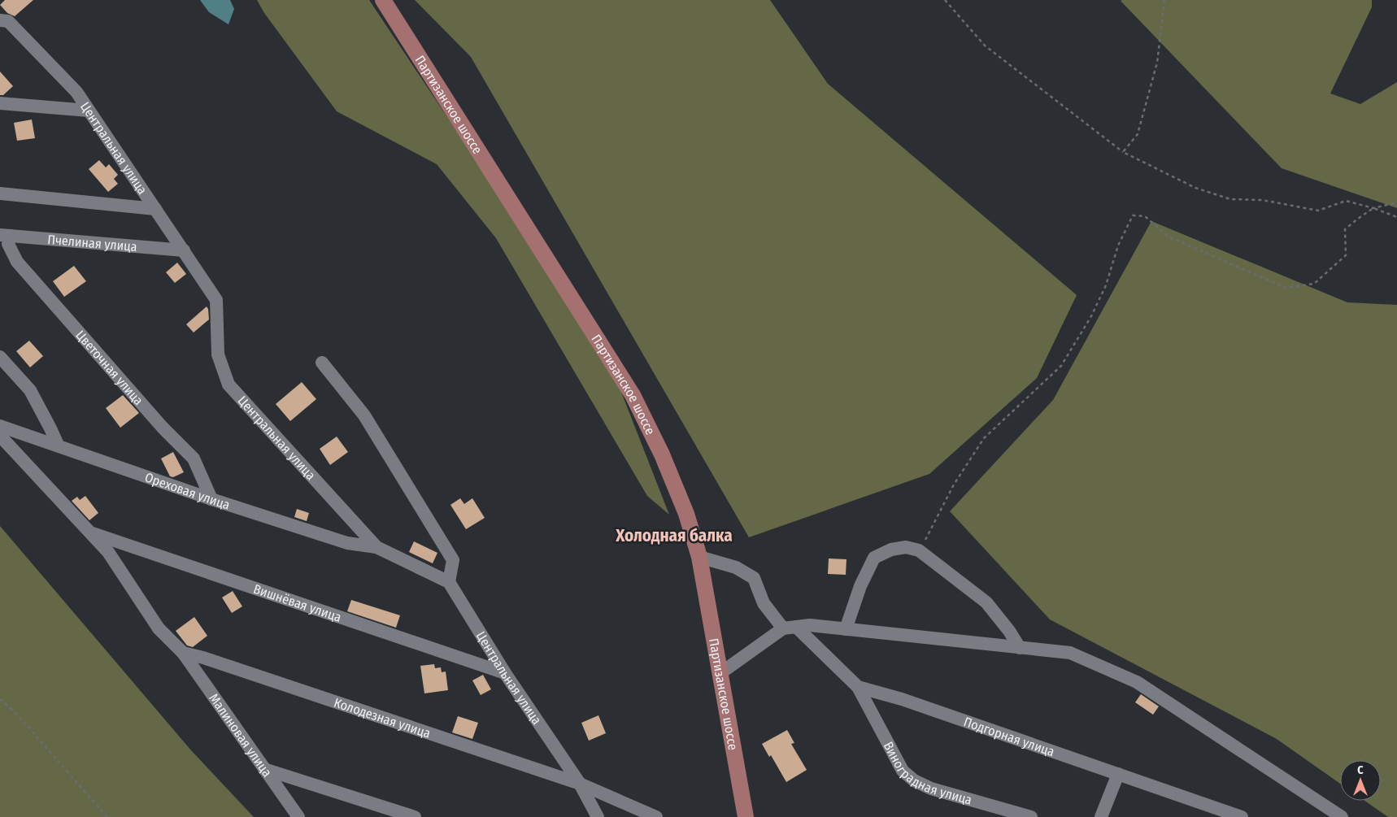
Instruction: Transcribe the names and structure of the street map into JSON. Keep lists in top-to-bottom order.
{
  "streets": {
    "main road": ["Партизанское шоссе"],
    "street": [
      "Центральная улица",
      "Пчелиная улица",
      "Цветочная улица",
      "Ореховая улица",
      "Вишнёвая улица",
      "Колодезная улица",
      "Малиновая улица",
      "Подгорная улица",
      "Виноградная улица"
    ]
  },
  "crossings": [
    ["Партизанское шоссе", "Подгорная улица"],
    ["Центральная улица", "Пчелиная улица"],
    ["Центральная улица", "Ореховая улица"],
    ["Центральная улица", "Вишнёвая улица"],
    ["Центральная улица", "Колодезная улица"],
    ["Пчелиная улица", "Цветочная улица"],
    ["Цветочная улица", "Ореховая улица"],
    ["Вишнёвая улица", "Малиновая улица"],
    ["Колодезная улица", "Малиновая улица"],
    ["Подгорная улица", "Виноградная улица"]
  ],
  "districts": ["Холодная балка"],
  "north": "top"
}
